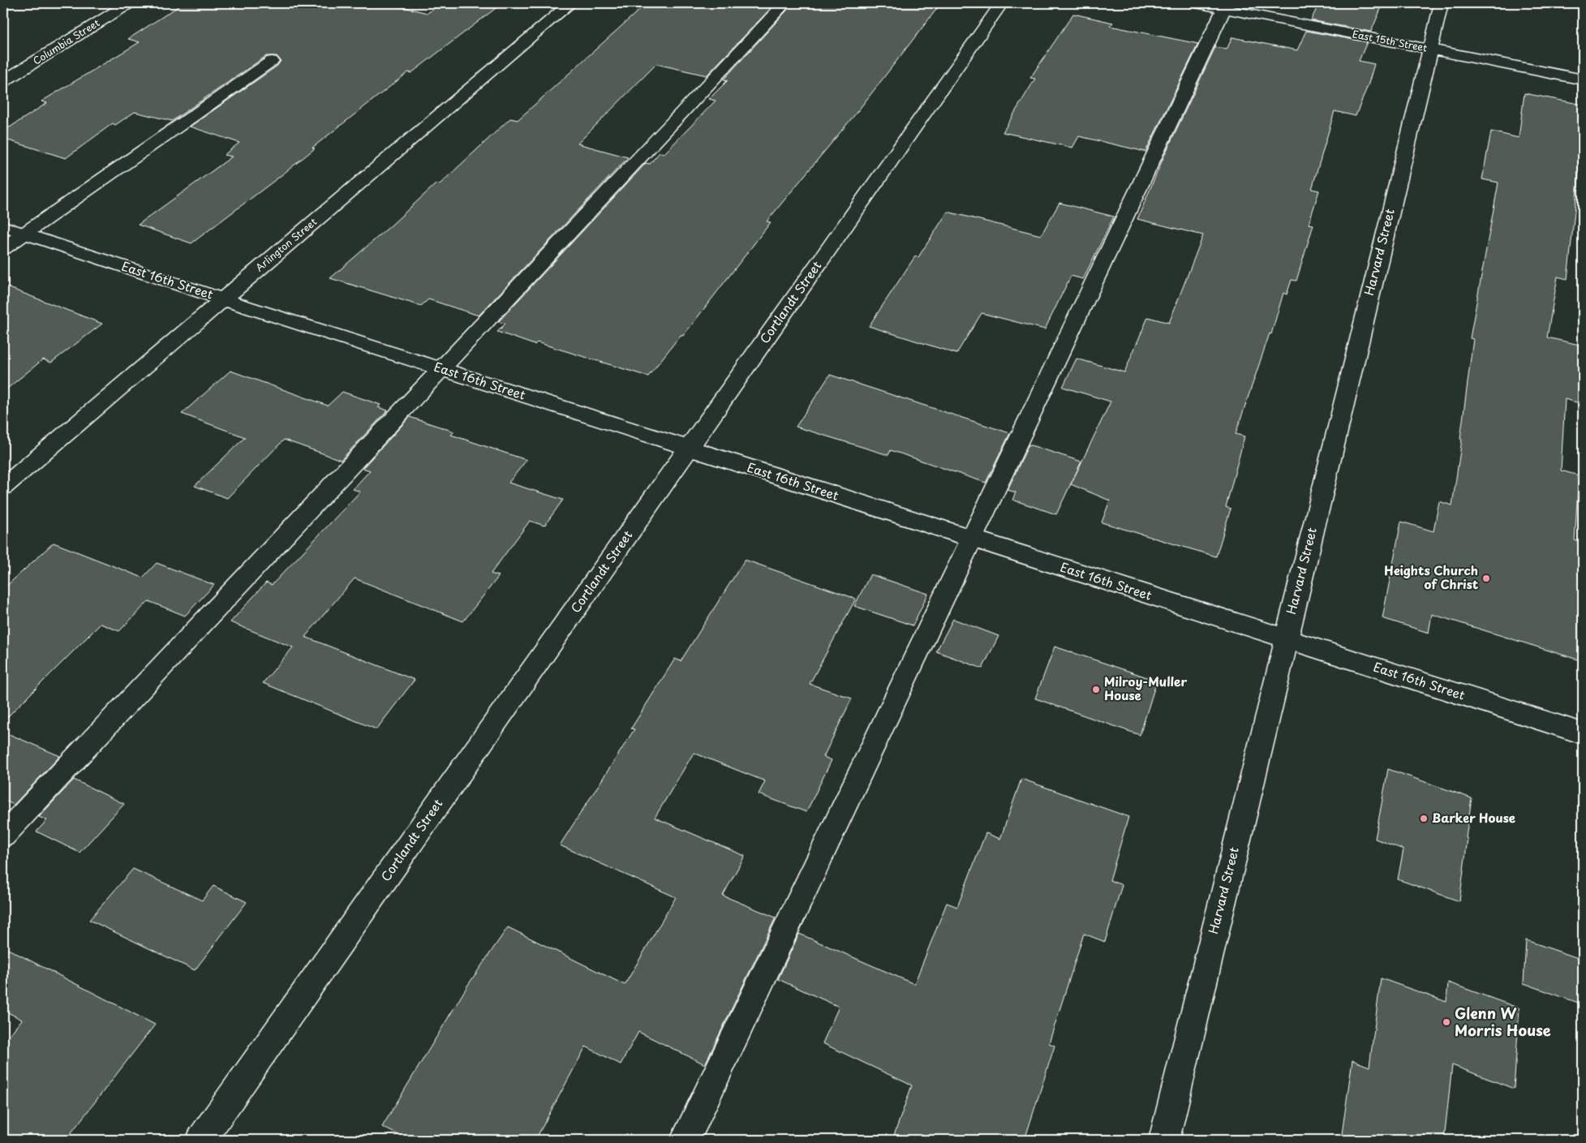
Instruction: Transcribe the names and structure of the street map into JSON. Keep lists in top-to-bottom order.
{
  "streets": {
    "street": [
      "East 15th Street",
      "Columbia Street",
      "Arlington Street",
      "Harvard Street",
      "East 16th Street",
      "Cortlandt Street"
    ]
  },
  "crossings": [
    ["East 15th Street", "Harvard Street"],
    ["Arlington Street", "East 16th Street"],
    ["Harvard Street", "East 16th Street"],
    ["East 16th Street", "Cortlandt Street"]
  ],
  "places": [
    "Heights Church of Christ",
    "Milroy-Muller House",
    "Barker House",
    "Glenn W Morris House"
  ]
}
